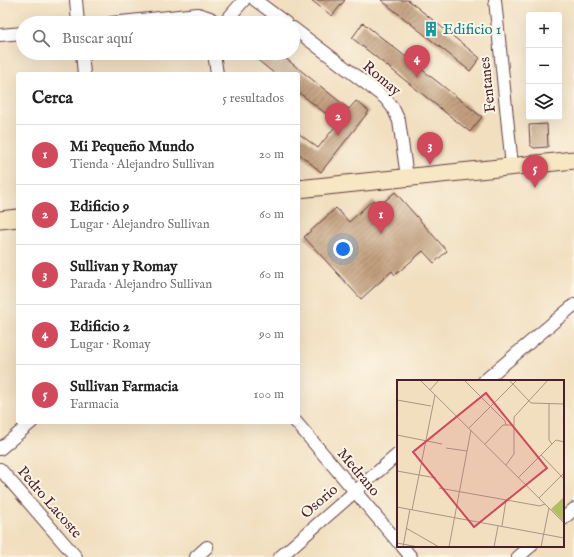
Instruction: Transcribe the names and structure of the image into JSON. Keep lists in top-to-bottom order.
{
  "streets": {
    "street": [
      "Romay",
      "Fentanes",
      "Medrano",
      "Osorio",
      "Pedro Lacoste"
    ]
  },
  "crossings": [
    ["Medrano", "Osorio"]
  ],
  "places": {
    "building": ["Edificio 1"]
  },
  "page": {
    "map_buttons": ["+", "−"],
    "search": "Buscar aquí",
    "pins": [
      "4",
      "2",
      "3",
      "5",
      "1"
    ],
    "heading": ["Cerca", "5 resultados"],
    "list": [
      {
        "mark": "1",
        "name": "Mi Pequeño Mundo",
        "note": "Tienda · Alejandro Sullivan",
        "value": "20 m"
      },
      {
        "mark": "2",
        "name": "Edificio 9",
        "note": "Lugar · Alejandro Sullivan",
        "value": "60 m"
      },
      {
        "mark": "3",
        "name": "Sullivan y Romay",
        "note": "Parada · Alejandro Sullivan",
        "value": "60 m"
      },
      {
        "mark": "4",
        "name": "Edificio 2",
        "note": "Lugar · Romay",
        "value": "90 m"
      },
      {
        "mark": "5",
        "name": "Sullivan Farmacia",
        "note": "Farmacia",
        "value": "100 m"
      }
    ]
  }
}
